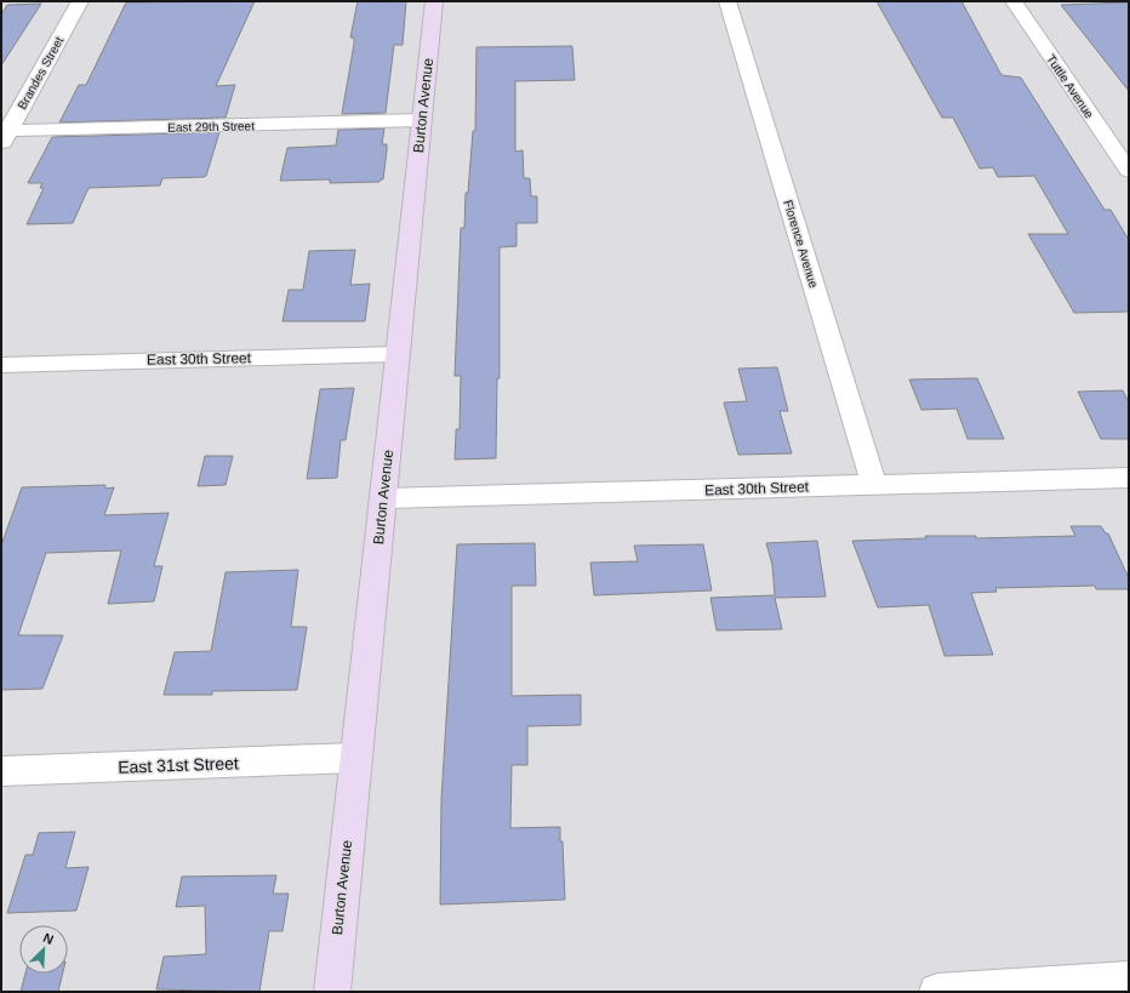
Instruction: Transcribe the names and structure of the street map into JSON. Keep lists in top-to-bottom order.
{
  "streets": {
    "street": [
      "Brandes Street",
      "Tuttle Avenue",
      "Burton Avenue",
      "East 29th Street",
      "Florence Avenue",
      "East 30th Street",
      "East 31st Street"
    ]
  },
  "crossings": [
    ["Brandes Street", "East 29th Street"],
    ["Burton Avenue", "East 29th Street"],
    ["Burton Avenue", "East 30th Street"],
    ["Burton Avenue", "East 31st Street"],
    ["Florence Avenue", "East 30th Street"]
  ],
  "north": "top right"
}
